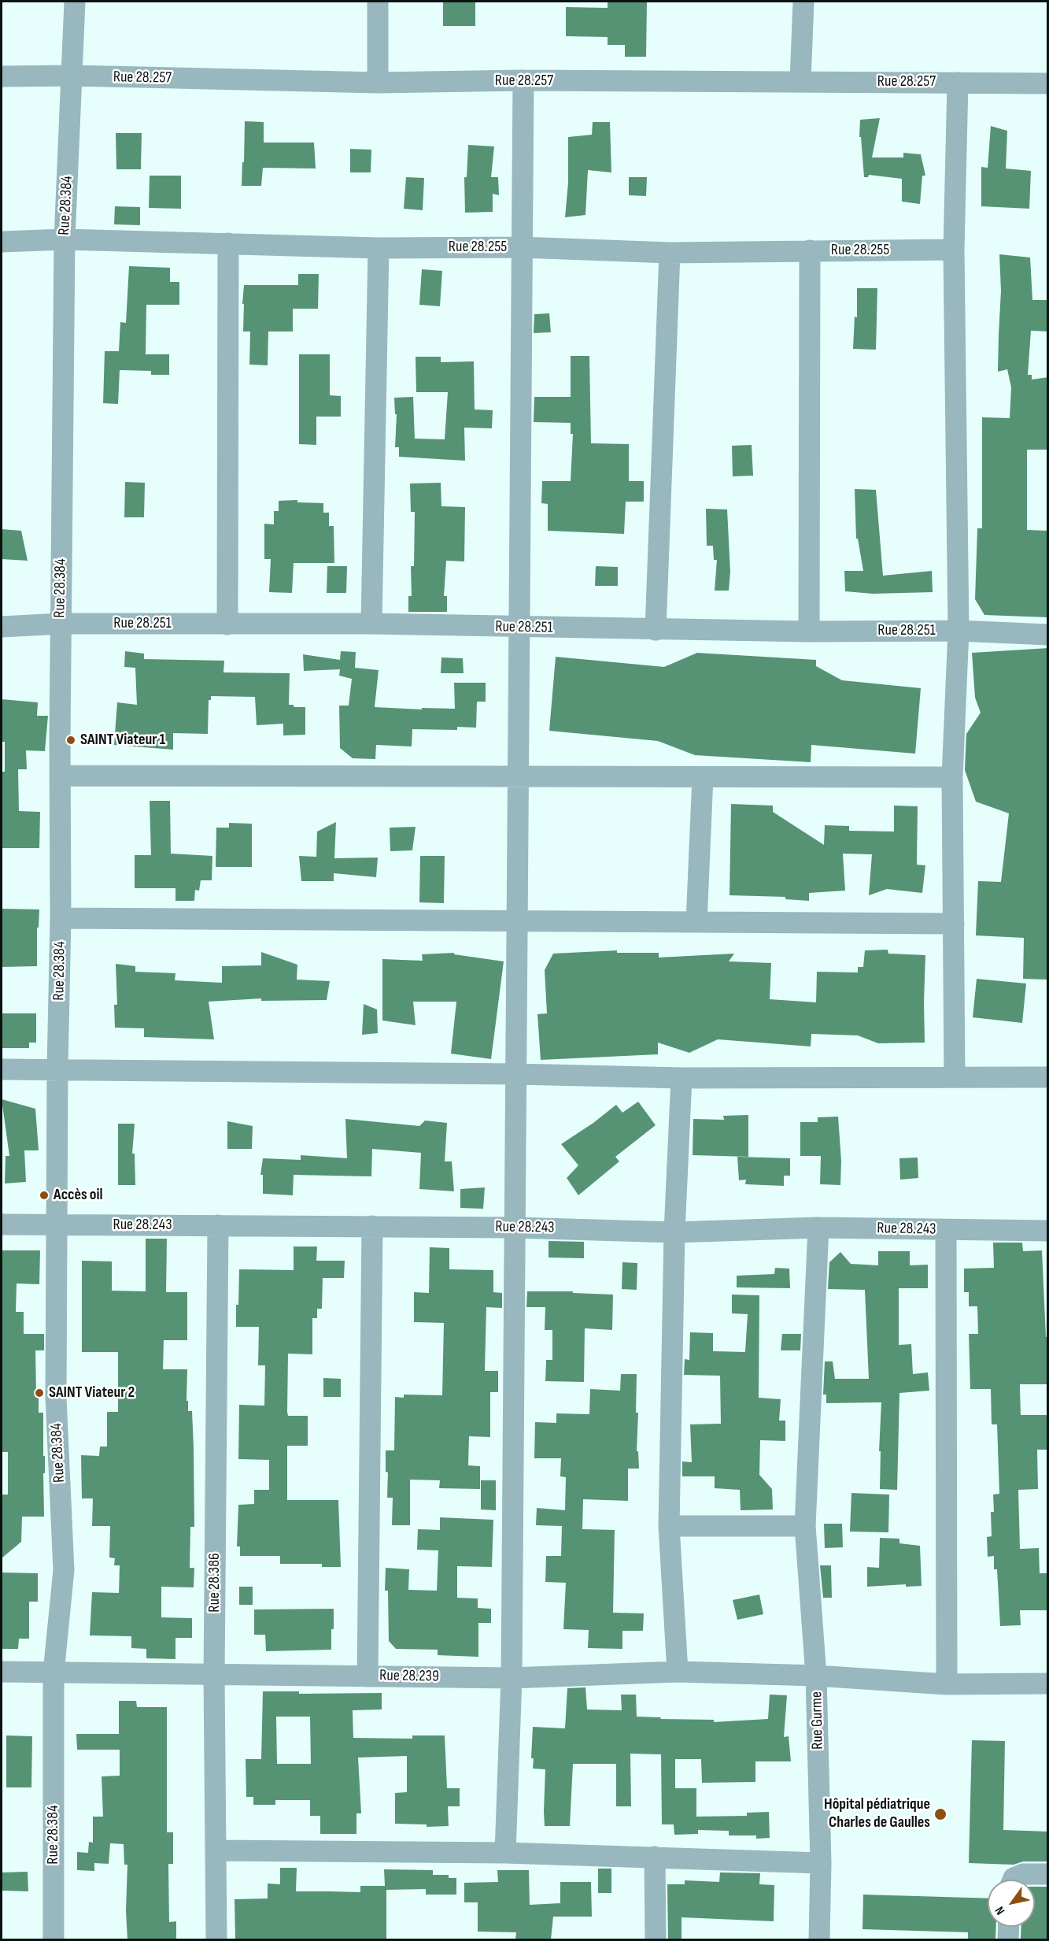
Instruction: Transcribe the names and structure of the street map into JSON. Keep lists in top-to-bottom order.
{
  "streets": {
    "street": [
      "Rue 28.257",
      "Rue 28.384",
      "Rue 28.255",
      "Rue 28.251",
      "Rue 28.243",
      "Rue 28.386",
      "Rue 28.239",
      "Rue Gurme"
    ]
  },
  "crossings": [
    ["Rue 28.257", "Rue 28.384"],
    ["Rue 28.384", "Rue 28.255"],
    ["Rue 28.384", "Rue 28.251"],
    ["Rue 28.384", "Rue 28.243"],
    ["Rue 28.384", "Rue 28.239"],
    ["Rue 28.243", "Rue 28.386"],
    ["Rue 28.386", "Rue 28.239"],
    ["Rue 28.239", "Rue Gurme"]
  ],
  "places": [
    "SAINT Viateur 1",
    "Accès oil",
    "SAINT Viateur 2",
    "Hôpital pédiatrique Charles de Gaulles"
  ],
  "north": "bottom left"
}
